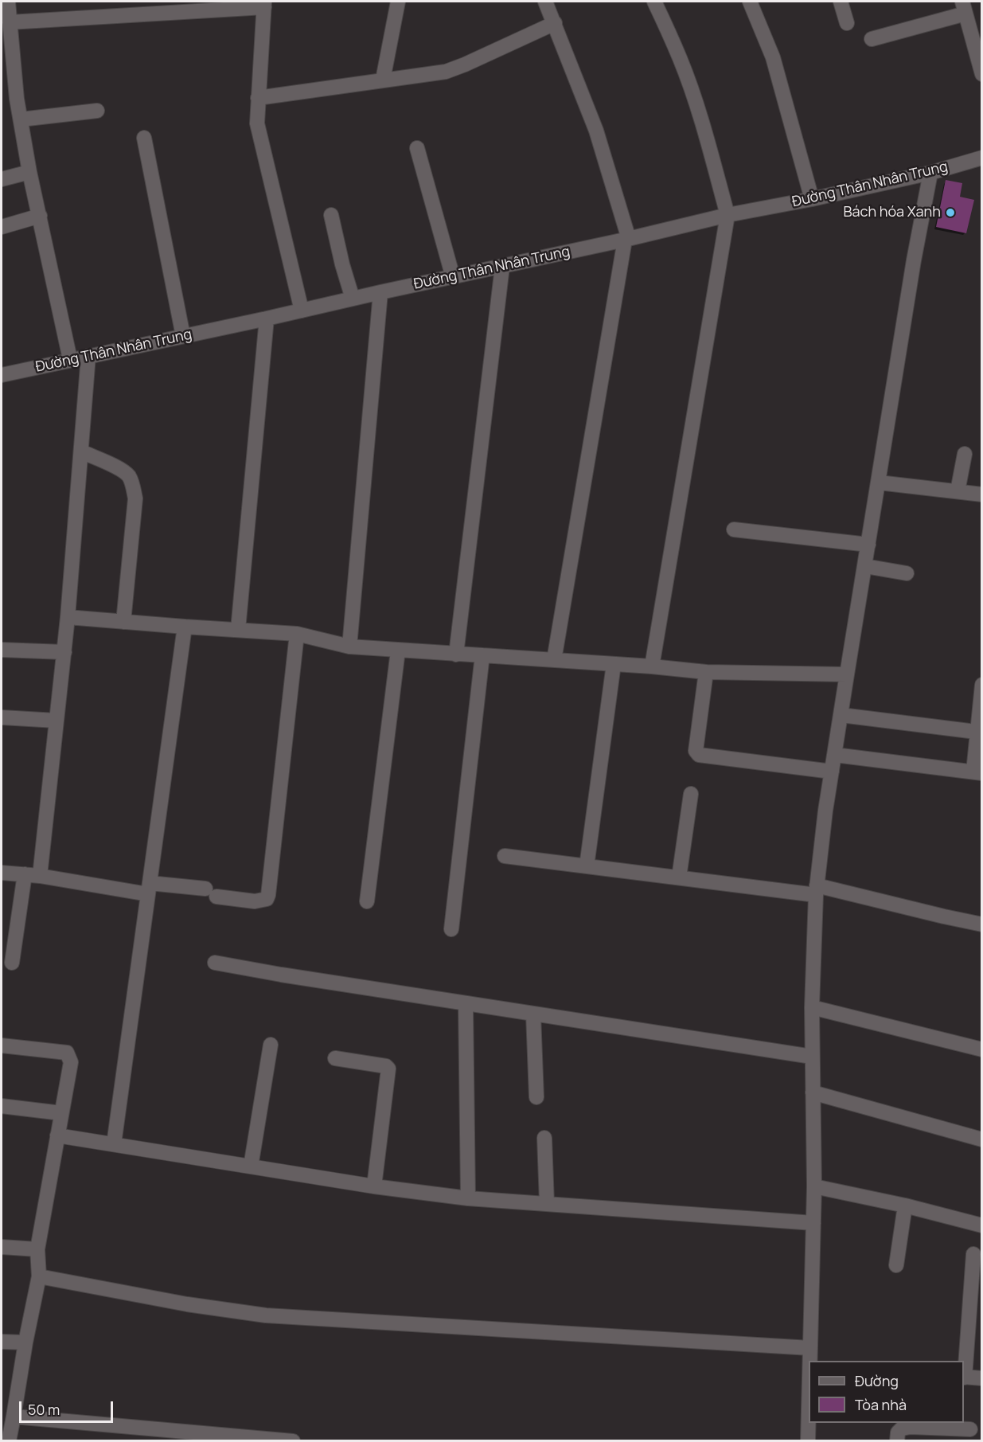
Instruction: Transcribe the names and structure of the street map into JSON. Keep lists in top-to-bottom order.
{
  "streets": {
    "street": ["Đường Thân Nhân Trung"]
  },
  "places": ["Bách hóa Xanh"],
  "legend": ["Đường", "Tòa nhà"],
  "scale_bar": "50 m"
}
